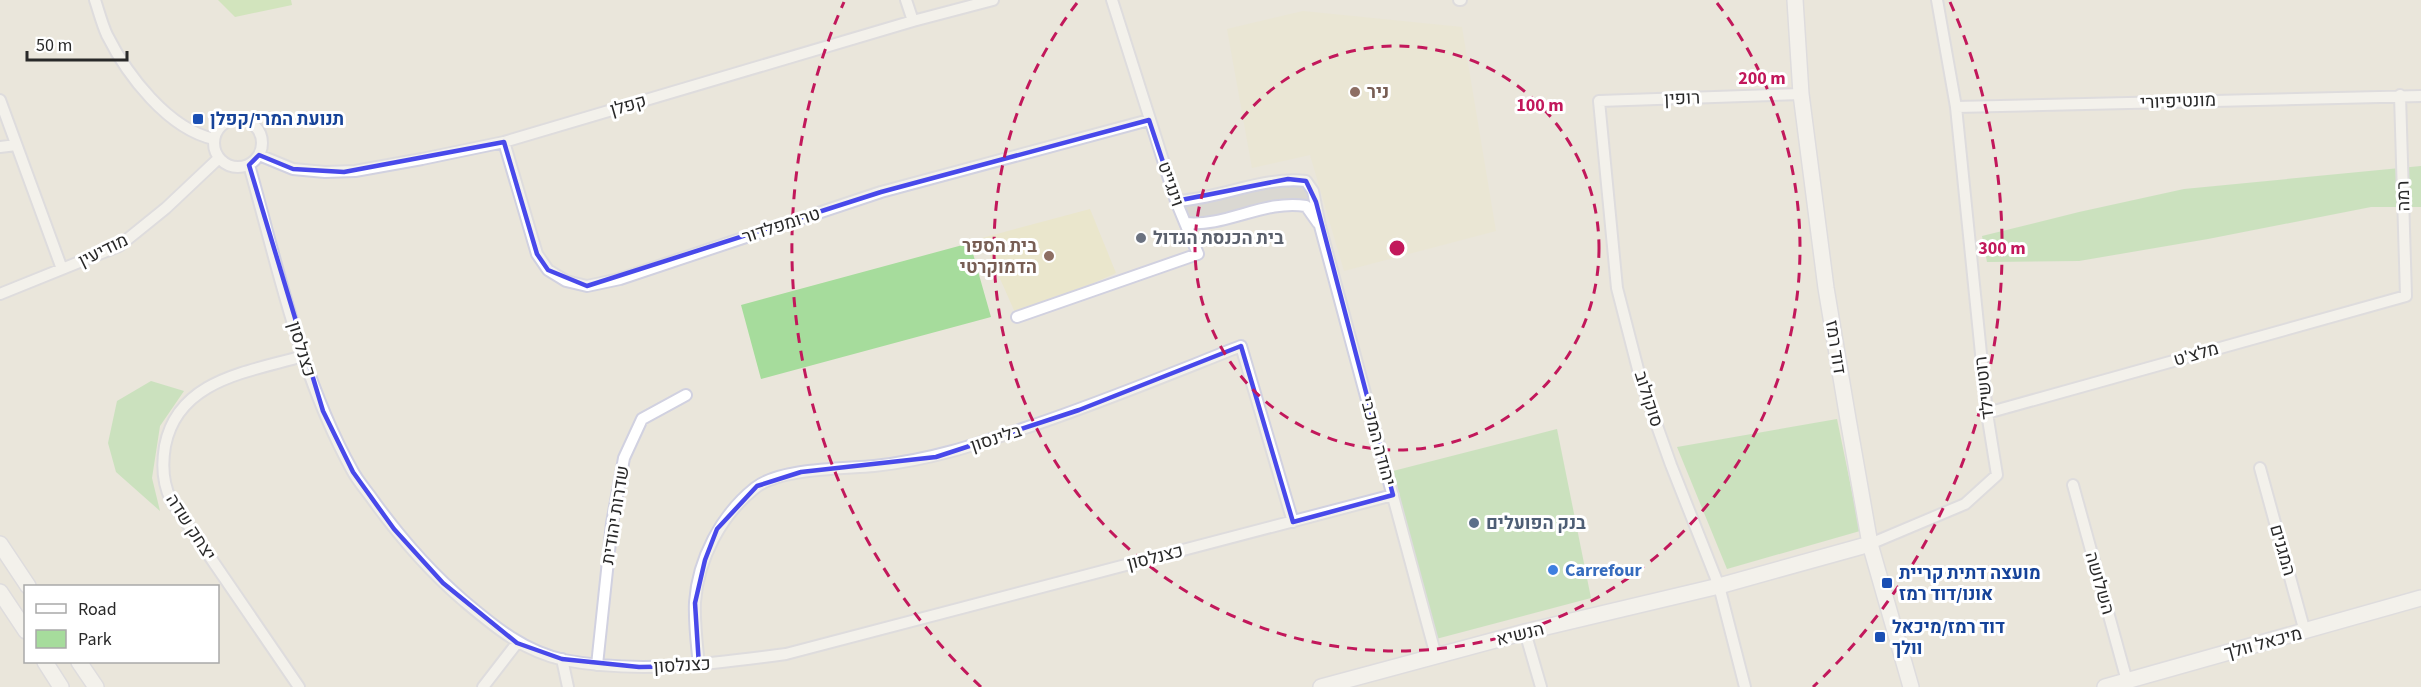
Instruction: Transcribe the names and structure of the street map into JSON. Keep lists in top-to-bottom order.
{
  "streets": {
    "street": [
      "רופין",
      "מונטיפיורי",
      "קפלן",
      "וינגייט",
      "רמה",
      "טרומפלדור",
      "מודיעין",
      "דוד רמז",
      "כצנלסון",
      "מלצ'ט",
      "רוטשילד",
      "סוקולוב",
      "בלינסון",
      "יהודה המכבי",
      "שדרות יהודית",
      "יצחק שדה",
      "המגנים",
      "השלושה",
      "הנשיא",
      "מיכאל וולך"
    ]
  },
  "crossings": [
    ["רופין", "דוד רמז"],
    ["רופין", "סוקולוב"],
    ["מונטיפיורי", "רמה"],
    ["מונטיפיורי", "רוטשילד"],
    ["קפלן", "טרומפלדור"],
    ["קפלן", "מודיעין"],
    ["קפלן", "כצנלסון"],
    ["וינגייט", "טרומפלדור"],
    ["וינגייט", "יהודה המכבי"],
    ["רמה", "מלצ'ט"],
    ["מודיעין", "כצנלסון"],
    ["דוד רמז", "רוטשילד"],
    ["כצנלסון", "בלינסון"],
    ["כצנלסון", "יהודה המכבי"],
    ["כצנלסון", "שדרות יהודית"],
    ["כצנלסון", "יצחק שדה"],
    ["מלצ'ט", "רוטשילד"],
    ["רוטשילד", "סוקולוב"],
    ["רוטשילד", "הנשיא"],
    ["סוקולוב", "הנשיא"],
    ["יהודה המכבי", "הנשיא"],
    ["המגנים", "מיכאל וולך"],
    ["השלושה", "מיכאל וולך"]
  ],
  "places": {
    "other": [
      "ניר",
      "בית הכנסת הגדול",
      "בית הספר הדמוקרטי",
      "בנק הפועלים",
      "Carrefour"
    ],
    "transit": ["תנועת המרי/קפלן", "מועצה דתית קריית אונו/דוד רמז", "דוד רמז/מיכאל וולך"]
  },
  "legend": ["Road", "Park"],
  "scale_bar": "50 m",
  "rings": ["200 m", "100 m", "300 m"]
}
